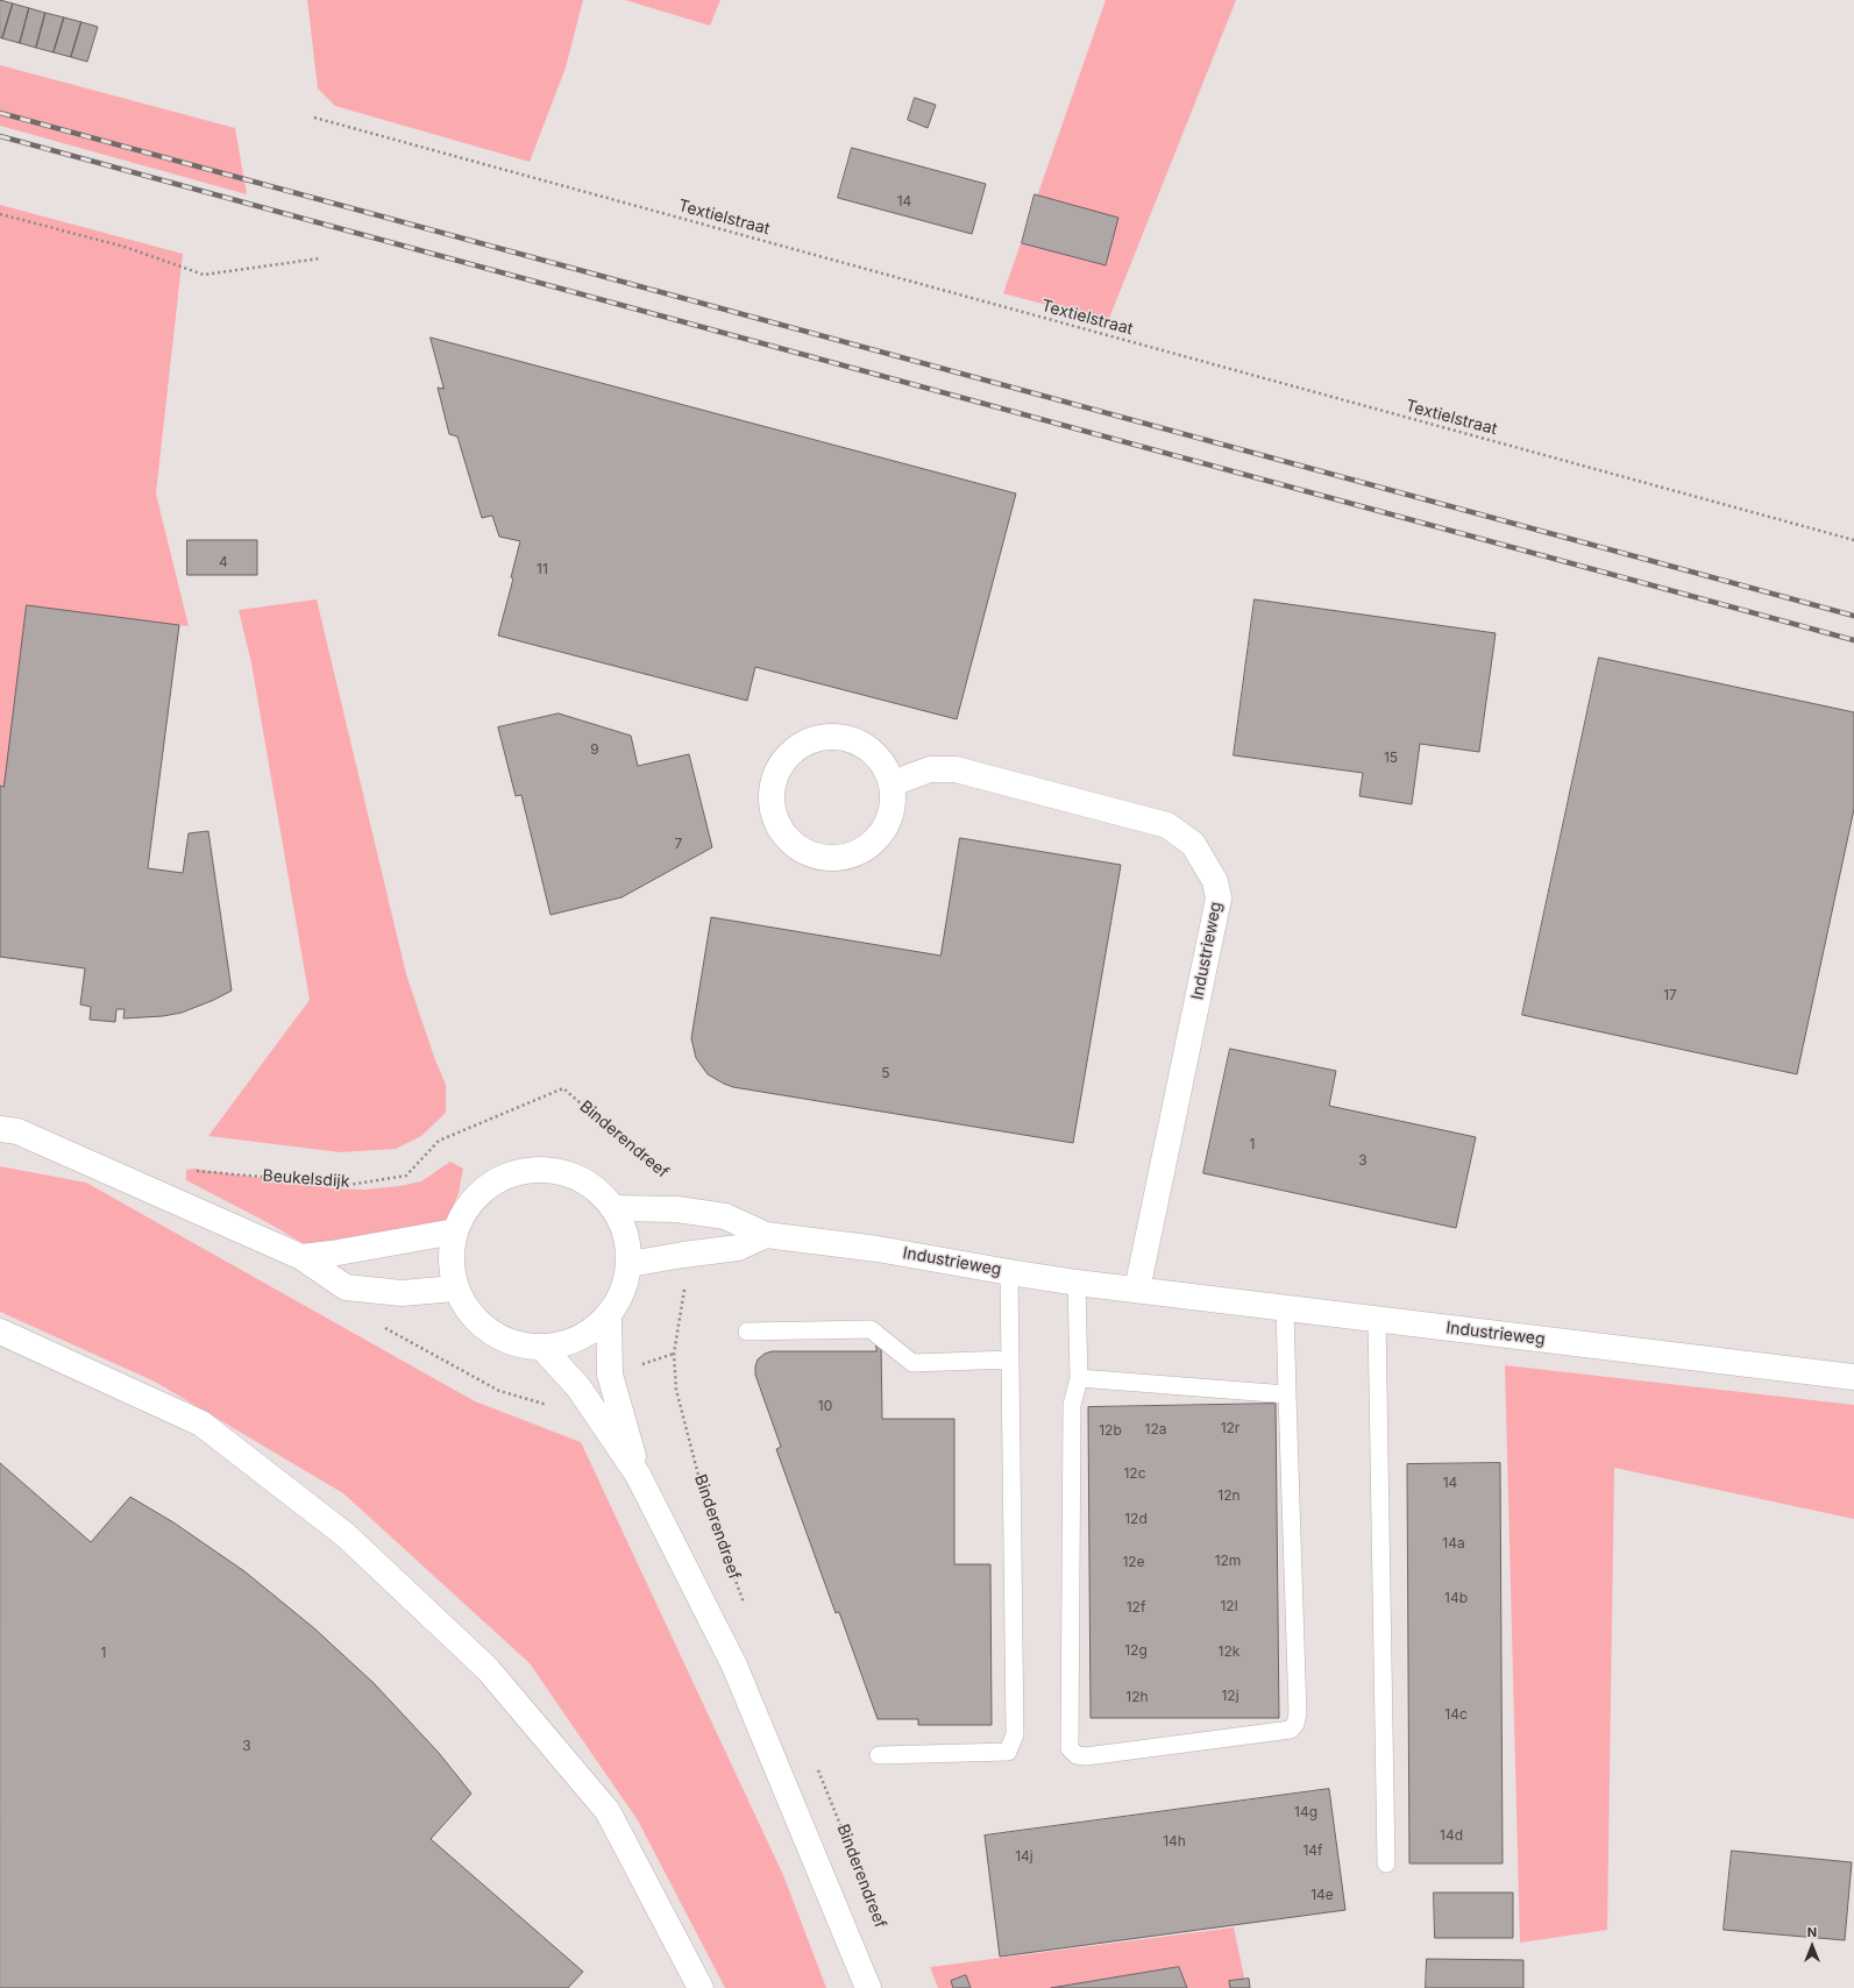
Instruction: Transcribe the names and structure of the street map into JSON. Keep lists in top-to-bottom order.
{
  "streets": {
    "street": ["Industrieweg"],
    "path": ["Textielstraat", "Binderendreef", "Beukelsdijk"]
  },
  "crossings": [
    ["Industrieweg", "Binderendreef"],
    ["Binderendreef", "Beukelsdijk"]
  ],
  "house_numbers": [
    "14",
    "4",
    "11",
    "9",
    "15",
    "7",
    "17",
    "5",
    "1",
    "3",
    "10",
    "12r",
    "12a",
    "12b",
    "12c",
    "14",
    "12n",
    "12d",
    "14a",
    "12m",
    "12e",
    "14b",
    "12l",
    "12f",
    "12g",
    "12k",
    "1",
    "12j",
    "12h",
    "14c",
    "3",
    "14g",
    "14d",
    "14h",
    "14f",
    "14j",
    "14e"
  ],
  "north": "top"
}
